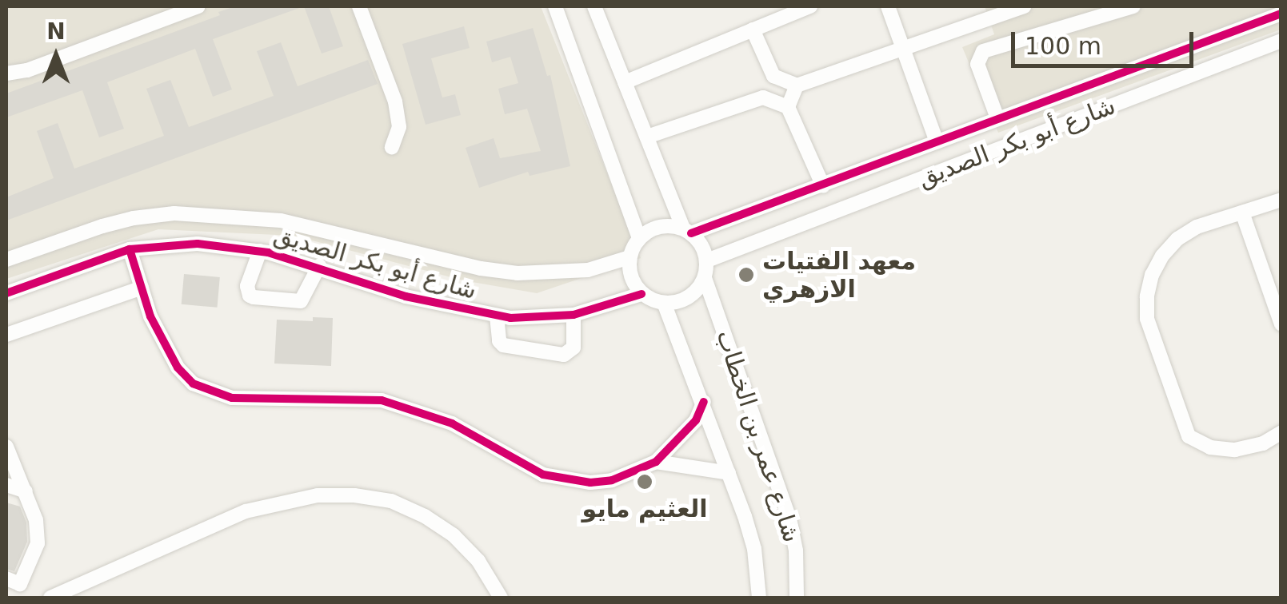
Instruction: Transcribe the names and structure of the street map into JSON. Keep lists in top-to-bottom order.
{
  "streets": {
    "street": ["شارع أبو بكر الصديق", "شارع عمر بن الخطاب"]
  },
  "crossings": [
    ["شارع أبو بكر الصديق", "شارع عمر بن الخطاب"]
  ],
  "places": ["معهد الفتيات الازهري", "العثيم مايو"],
  "scale_bar": "100 m",
  "north": "top"
}
